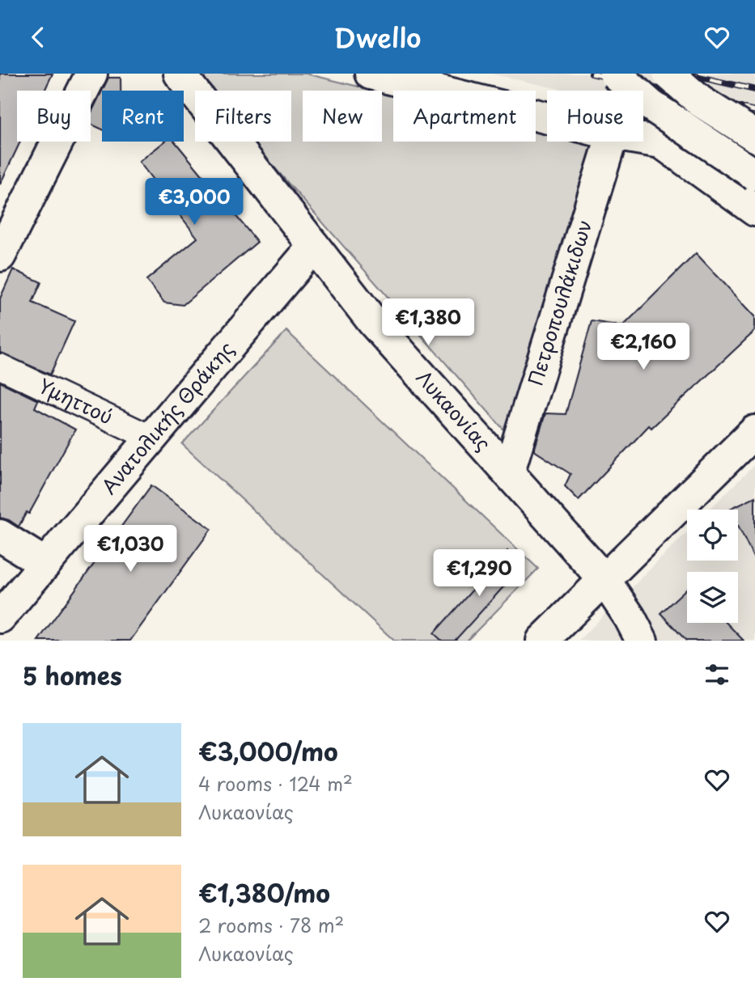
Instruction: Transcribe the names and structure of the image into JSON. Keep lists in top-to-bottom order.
{
  "streets": {
    "street": [
      "Πετροπουλάκιδων",
      "Υμηττού",
      "Λυκαονίας",
      "Ανατολικής Θράκης"
    ]
  },
  "crossings": [
    ["Πετροπουλάκιδων", "Λυκαονίας"],
    ["Υμηττού", "Ανατολικής Θράκης"],
    ["Λυκαονίας", "Ανατολικής Θράκης"]
  ],
  "page": {
    "header": "Dwello",
    "chip": [
      "Buy",
      "Rent",
      "Filters",
      "New",
      "Apartment",
      "House"
    ],
    "price": [
      "€3,000",
      "€1,380",
      "€2,160",
      "€1,030",
      "€1,290"
    ],
    "heading": "5 homes",
    "list": [
      {
        "name": "€3,000/mo",
        "note": "4 rooms · 124 m² · Λυκαονίας"
      },
      {
        "name": "€1,380/mo",
        "note": "2 rooms · 78 m² · Λυκαονίας"
      }
    ]
  }
}
